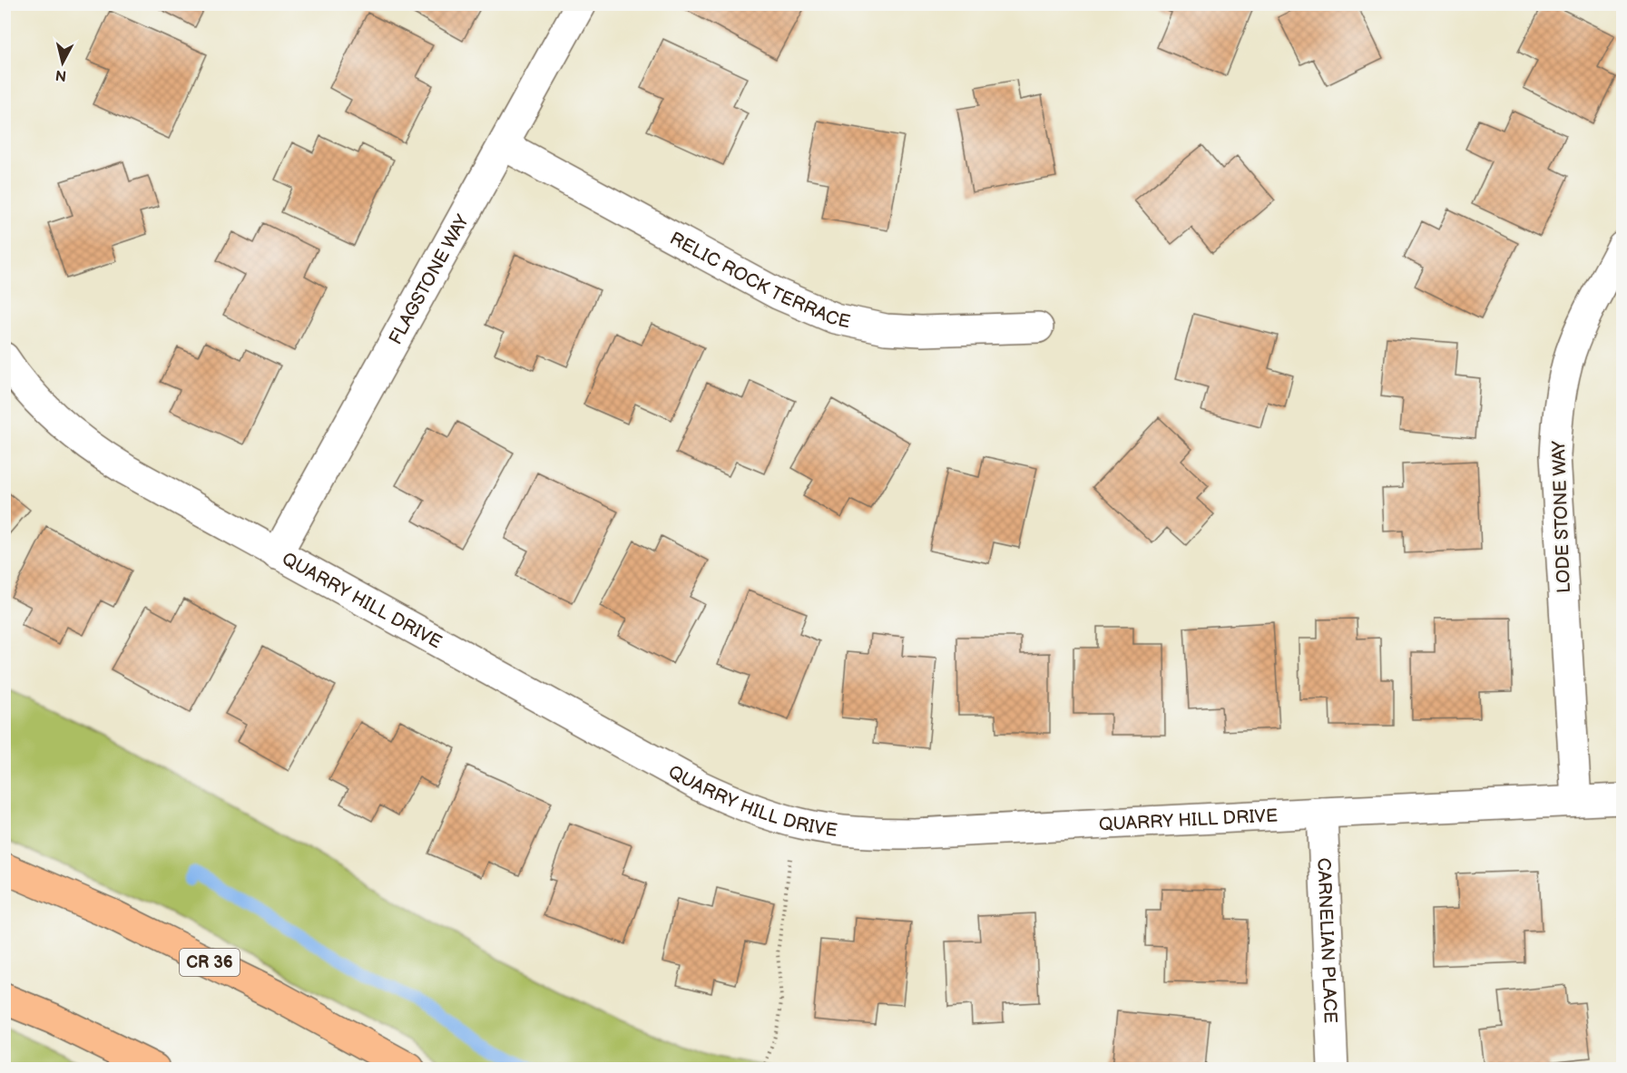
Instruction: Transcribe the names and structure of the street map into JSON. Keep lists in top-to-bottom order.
{
  "streets": {
    "main road": ["CR 36"],
    "street": [
      "RELIC ROCK TERRACE",
      "FLAGSTONE WAY",
      "LODE STONE WAY",
      "QUARRY HILL DRIVE",
      "CARNELIAN PLACE"
    ]
  },
  "crossings": [
    ["RELIC ROCK TERRACE", "FLAGSTONE WAY"],
    ["FLAGSTONE WAY", "QUARRY HILL DRIVE"],
    ["LODE STONE WAY", "QUARRY HILL DRIVE"],
    ["QUARRY HILL DRIVE", "CARNELIAN PLACE"]
  ],
  "north": "bottom"
}
